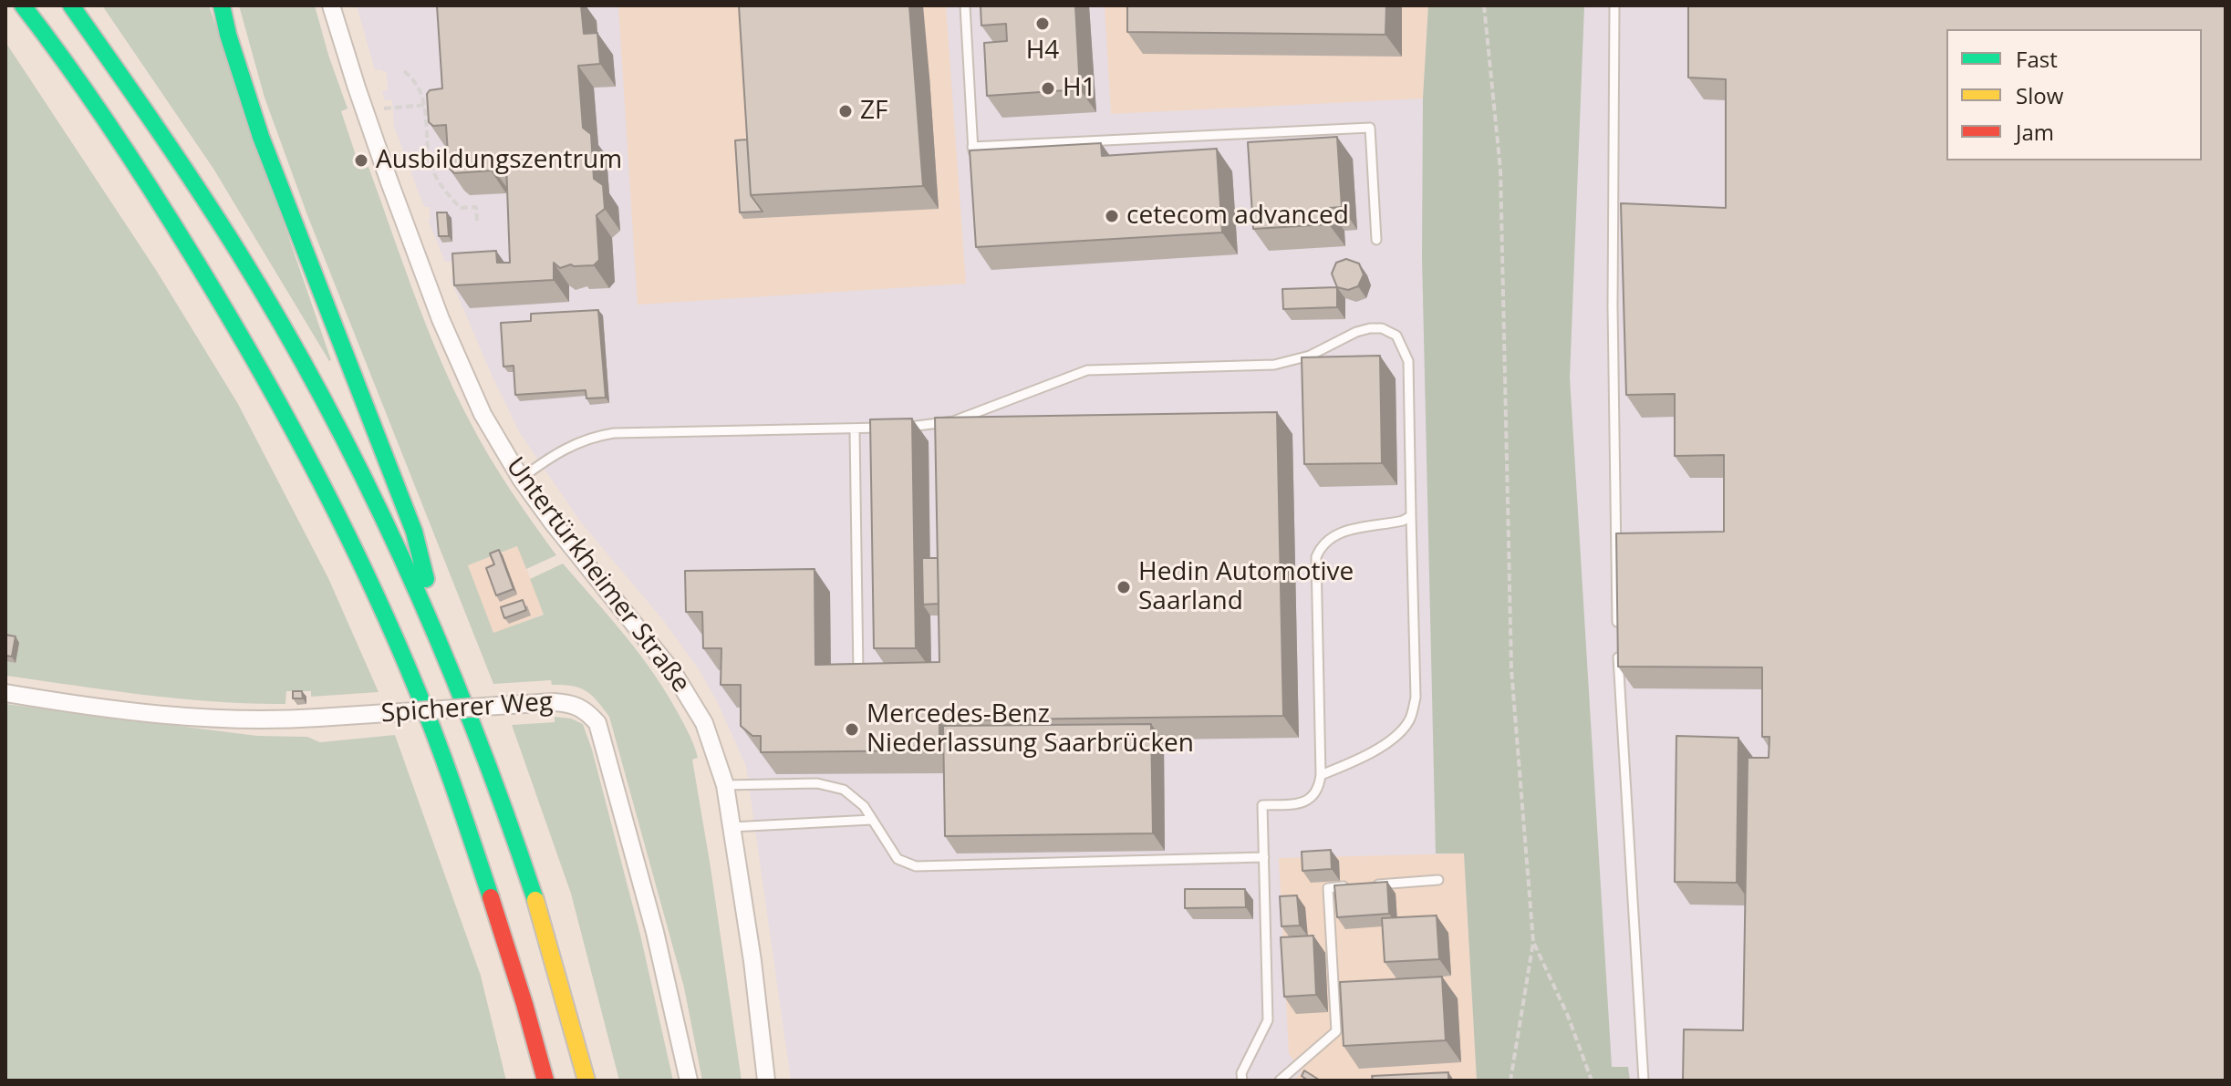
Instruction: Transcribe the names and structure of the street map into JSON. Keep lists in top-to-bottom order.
{
  "streets": {
    "street": ["Untertürkheimer Straße", "Spicherer Weg"]
  },
  "places": [
    "H4",
    "H1",
    "ZF",
    "Ausbildungszentrum",
    "cetecom advanced",
    "Hedin Automotive Saarland",
    "Mercedes-Benz Niederlassung Saarbrücken"
  ],
  "legend": ["Fast", "Slow", "Jam"]
}
